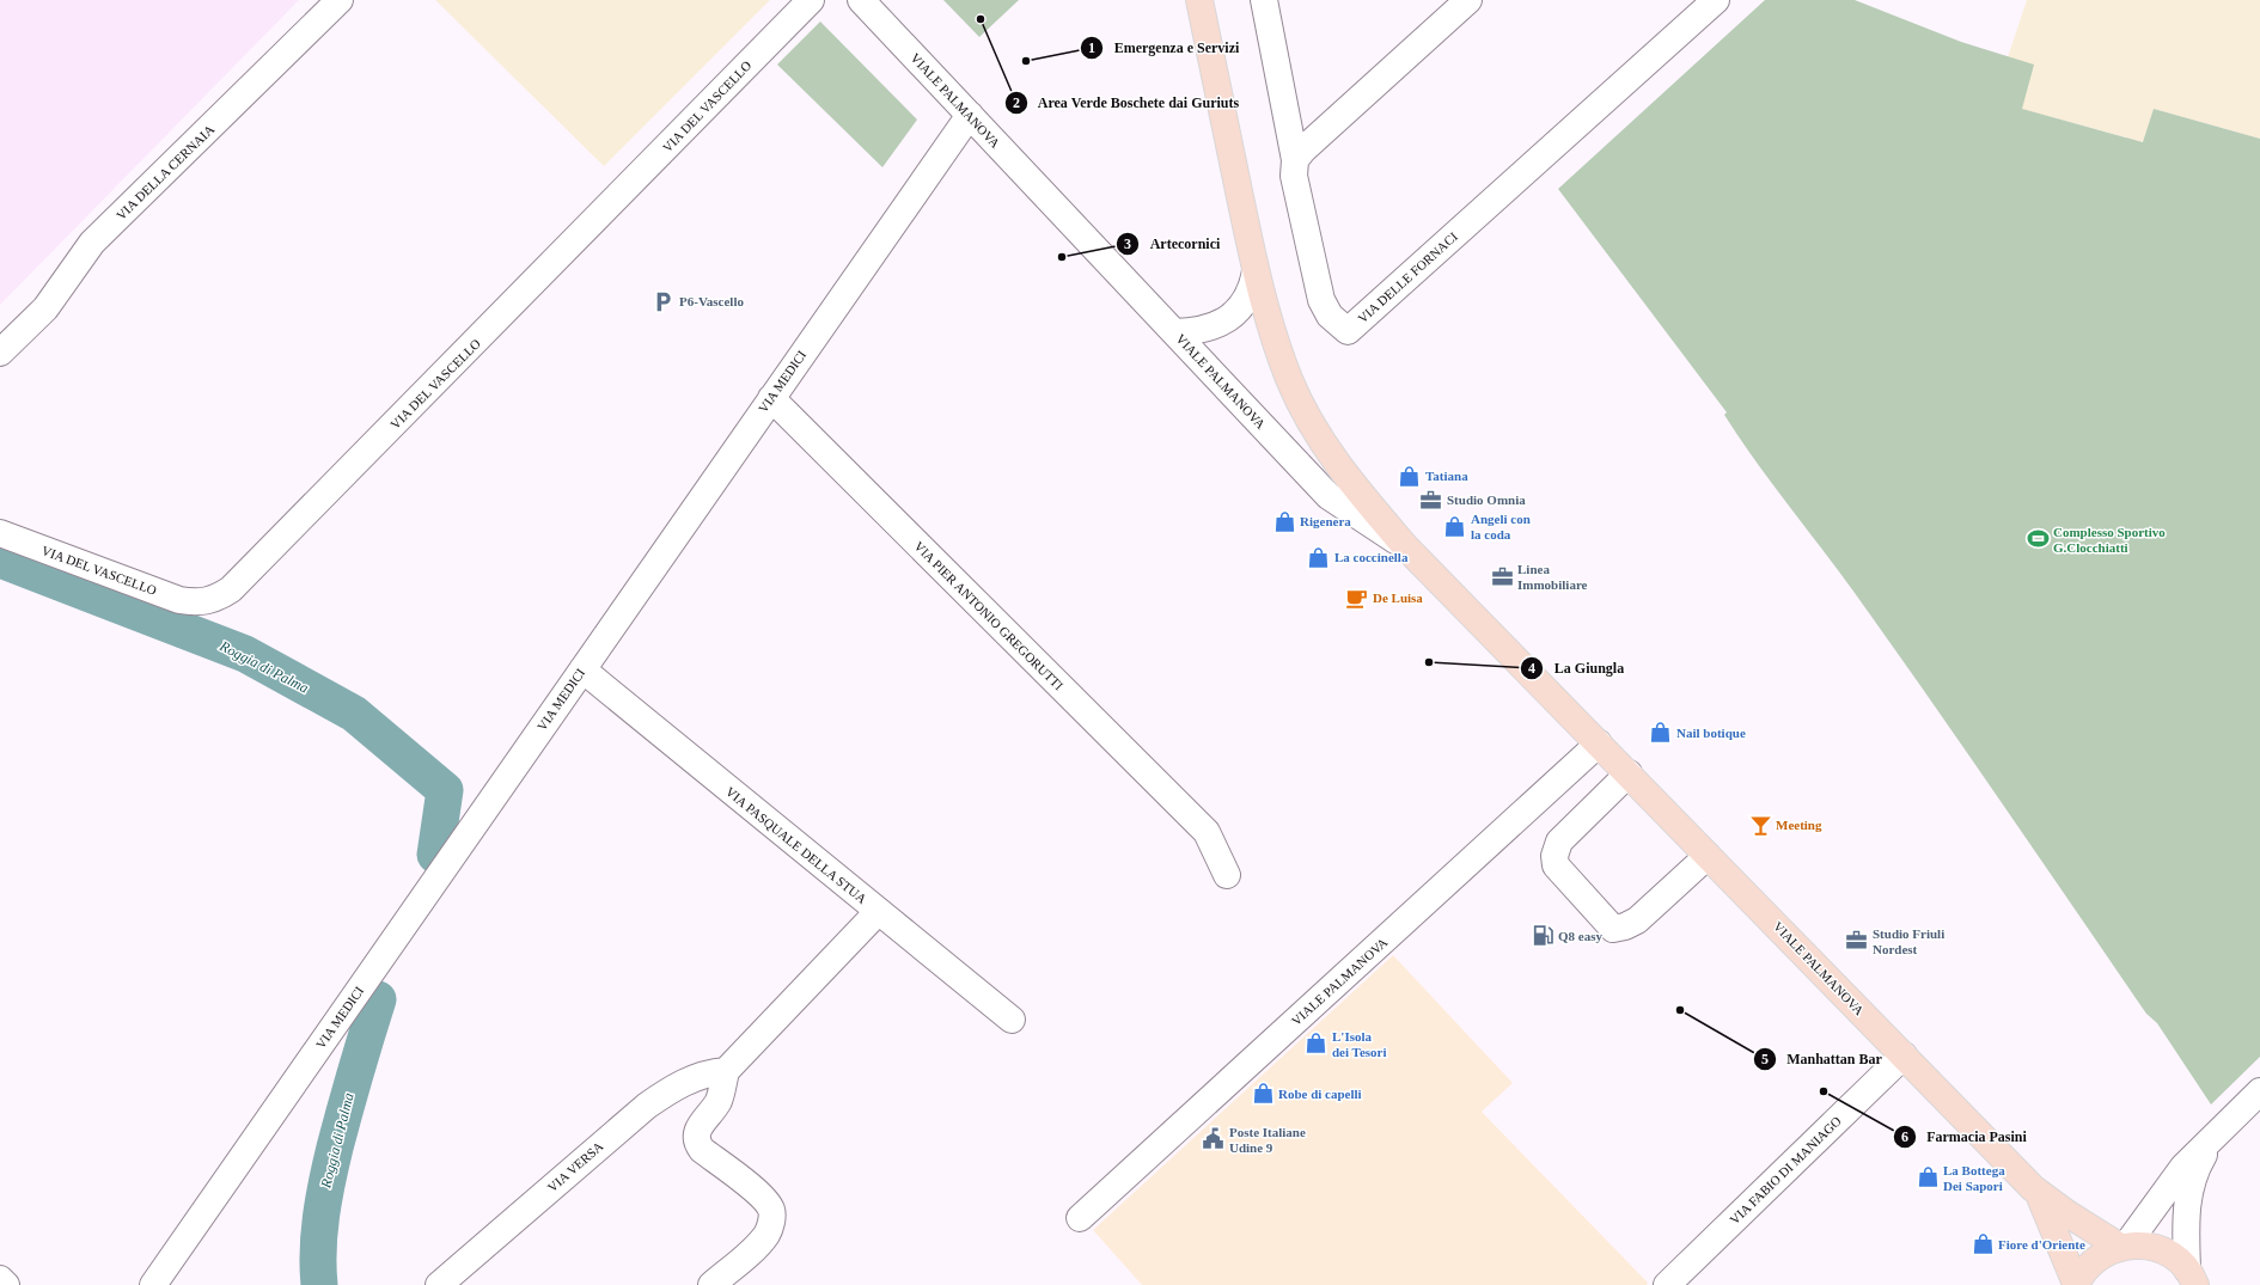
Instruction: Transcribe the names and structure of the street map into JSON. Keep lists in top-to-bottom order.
{
  "streets": {
    "main road": ["VIALE PALMANOVA"],
    "street": [
      "VIA DEL VASCELLO",
      "VIA DELLA CERNAIA",
      "VIA DELLE FORNACI",
      "VIA MEDICI",
      "VIA PIER ANTONIO GREGORUTTI",
      "VIA PASQUALE DELLA STUA",
      "VIA VERSA",
      "VIA FABIO DI MANIAGO"
    ]
  },
  "crossings": [
    ["VIALE PALMANOVA", "VIA MEDICI"],
    ["VIALE PALMANOVA", "VIA FABIO DI MANIAGO"],
    ["VIA MEDICI", "VIA PIER ANTONIO GREGORUTTI"],
    ["VIA MEDICI", "VIA PASQUALE DELLA STUA"]
  ],
  "water": ["Roggia di Palma"],
  "places": {
    "other": [
      "Area Verde Boschete dai Guriuts",
      "Emergenza e Servizi",
      "Artecornici",
      "La Giungla",
      "Manhattan Bar",
      "Farmacia Pasini"
    ],
    "parking": ["P6-Vascello"],
    "shop": [
      "Tatiana",
      "Rigenera",
      "Angeli con la coda",
      "La coccinella",
      "Nail botique",
      "L'Isola dei Tesori",
      "Robe di capelli",
      "La Bottega Dei Sapori",
      "Fiore d'Oriente"
    ],
    "office": ["Studio Omnia", "Linea Immobiliare", "Studio Friuli Nordest"],
    "sports": ["Complesso Sportivo G.Clocchiatti"],
    "cafe": ["De Luisa"],
    "bar": ["Meeting"],
    "fuel station": ["Q8 easy"],
    "public building": ["Poste Italiane Udine 9"]
  }
}
